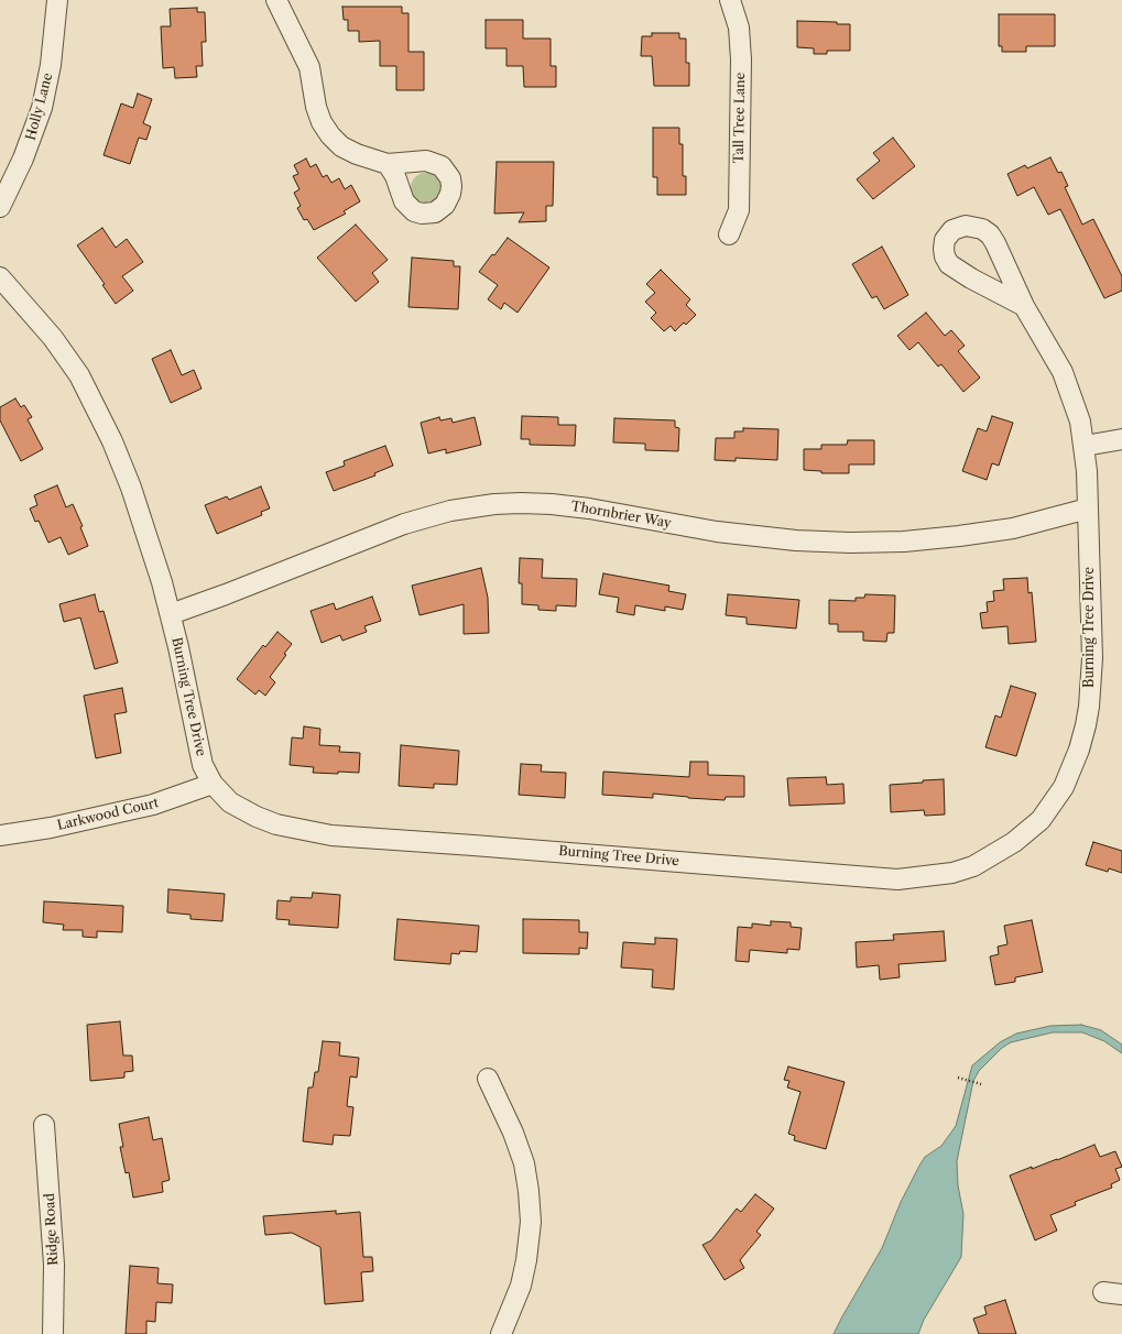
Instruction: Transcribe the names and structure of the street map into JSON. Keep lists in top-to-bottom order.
{
  "streets": {
    "street": [
      "Holly Lane",
      "Tall Tree Lane",
      "Thornbrier Way",
      "Burning Tree Drive",
      "Larkwood Court",
      "Ridge Road"
    ]
  },
  "crossings": [
    ["Thornbrier Way", "Burning Tree Drive"],
    ["Burning Tree Drive", "Larkwood Court"]
  ]
}
